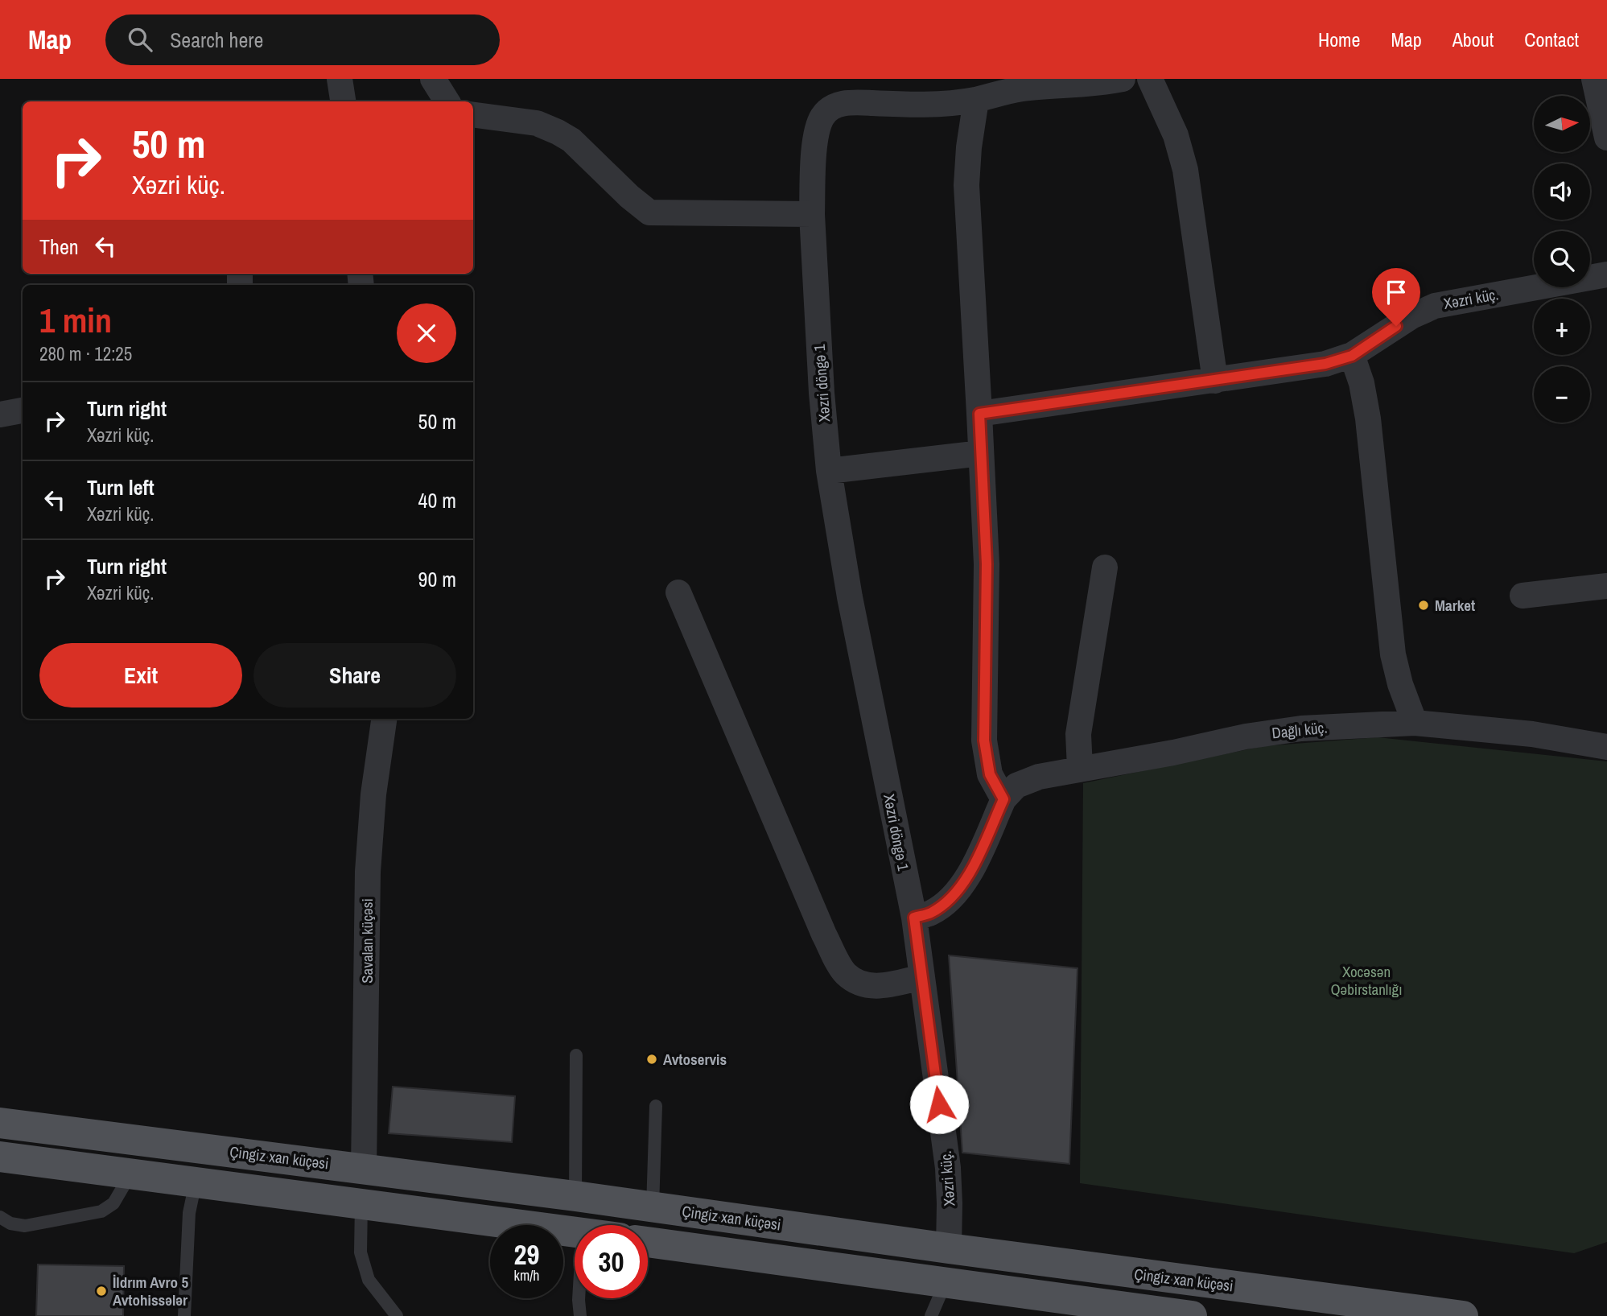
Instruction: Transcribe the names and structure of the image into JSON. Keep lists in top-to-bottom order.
{
  "streets": {
    "main road": ["Çingiz xan küçəsi"],
    "street": [
      "Xəzri küç.",
      "Xəzri döngə 1",
      "Dağlı küç.",
      "Savalan küçəsi"
    ]
  },
  "crossings": [
    ["Xəzri küç.", "Xəzri döngə 1"],
    ["Xəzri küç.", "Çingiz xan küçəsi"],
    ["Savalan küçəsi", "Çingiz xan küçəsi"]
  ],
  "parks": ["Xocəsən Qəbirstanlığı"],
  "places": ["Market", "Avtoservis", "İldrım Avro 5 Avtohissələr"],
  "north": "right",
  "page": {
    "header": "Map",
    "search": "Search here",
    "nav": [
      "Home",
      "Map",
      "About",
      "Contact"
    ],
    "map_buttons": ["+", "−"],
    "turn": ["50 m", "Xəzri küç."],
    "then": "Then",
    "heading": ["1 min", "280 m · 12:25"],
    "list": [
      {
        "name": "Turn right",
        "note": "Xəzri küç.",
        "value": "50 m"
      },
      {
        "name": "Turn left",
        "note": "Xəzri küç.",
        "value": "40 m"
      },
      {
        "name": "Turn right",
        "note": "Xəzri küç.",
        "value": "90 m"
      }
    ],
    "buttons": ["Exit", "Share"],
    "speed": "29 km/h",
    "limit": "30"
  }
}
